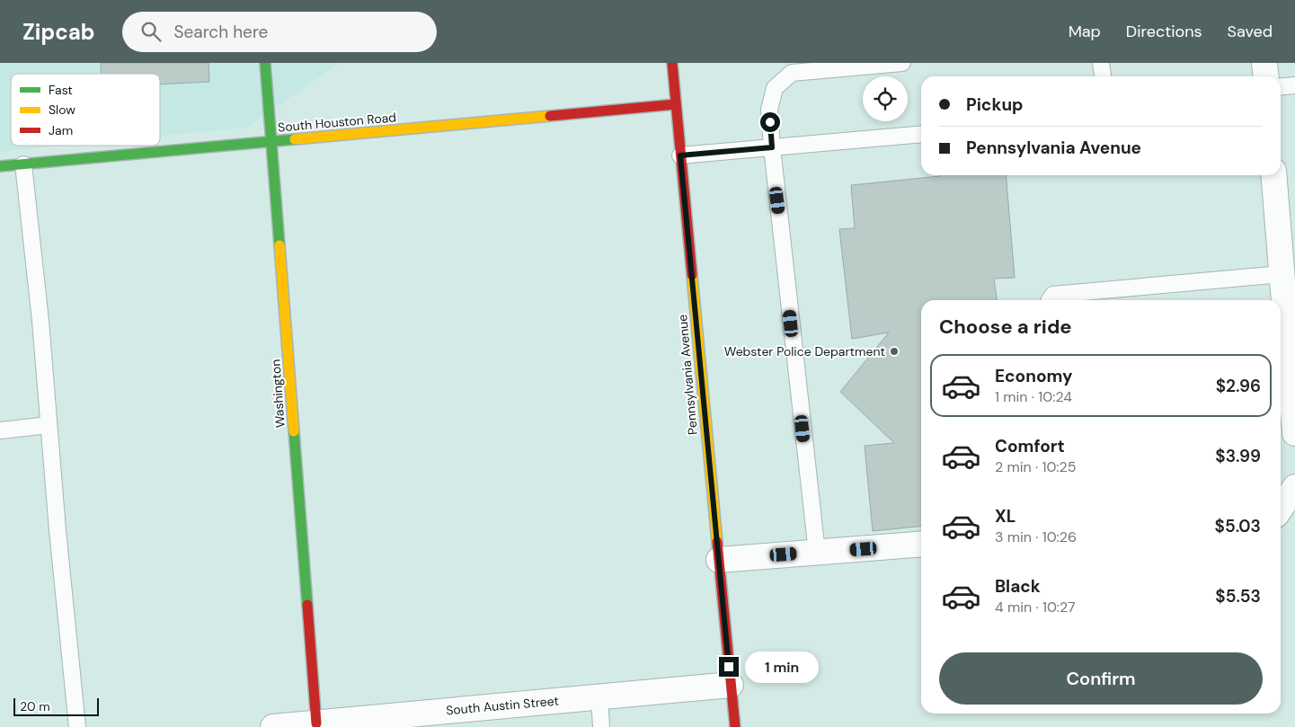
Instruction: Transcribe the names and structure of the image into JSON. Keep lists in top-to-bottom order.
{
  "streets": {
    "street": [
      "South Houston Road",
      "Pennsylvania Avenue",
      "Washington",
      "South Austin Street"
    ]
  },
  "crossings": [
    ["South Houston Road", "Pennsylvania Avenue"],
    ["South Houston Road", "Washington"],
    ["Pennsylvania Avenue", "South Austin Street"],
    ["Washington", "South Austin Street"]
  ],
  "places": ["Webster Police Department"],
  "legend": ["Fast", "Slow", "Jam"],
  "scale_bar": "20 m",
  "page": {
    "header": "Zipcab",
    "search": "Search here",
    "nav": ["Map", "Directions", "Saved"],
    "banner": ["Pickup", "Pennsylvania Avenue"],
    "heading": "Choose a ride",
    "list": [
      {
        "name": "Economy",
        "note": "1 min · 10:24",
        "value": "$2.96"
      },
      {
        "name": "Comfort",
        "note": "2 min · 10:25",
        "value": "$3.99"
      },
      {
        "name": "XL",
        "note": "3 min · 10:26",
        "value": "$5.03"
      },
      {
        "name": "Black",
        "note": "4 min · 10:27",
        "value": "$5.53"
      }
    ],
    "buttons": "Confirm",
    "bubble": "1 min",
    "scale": "20 m"
  }
}
